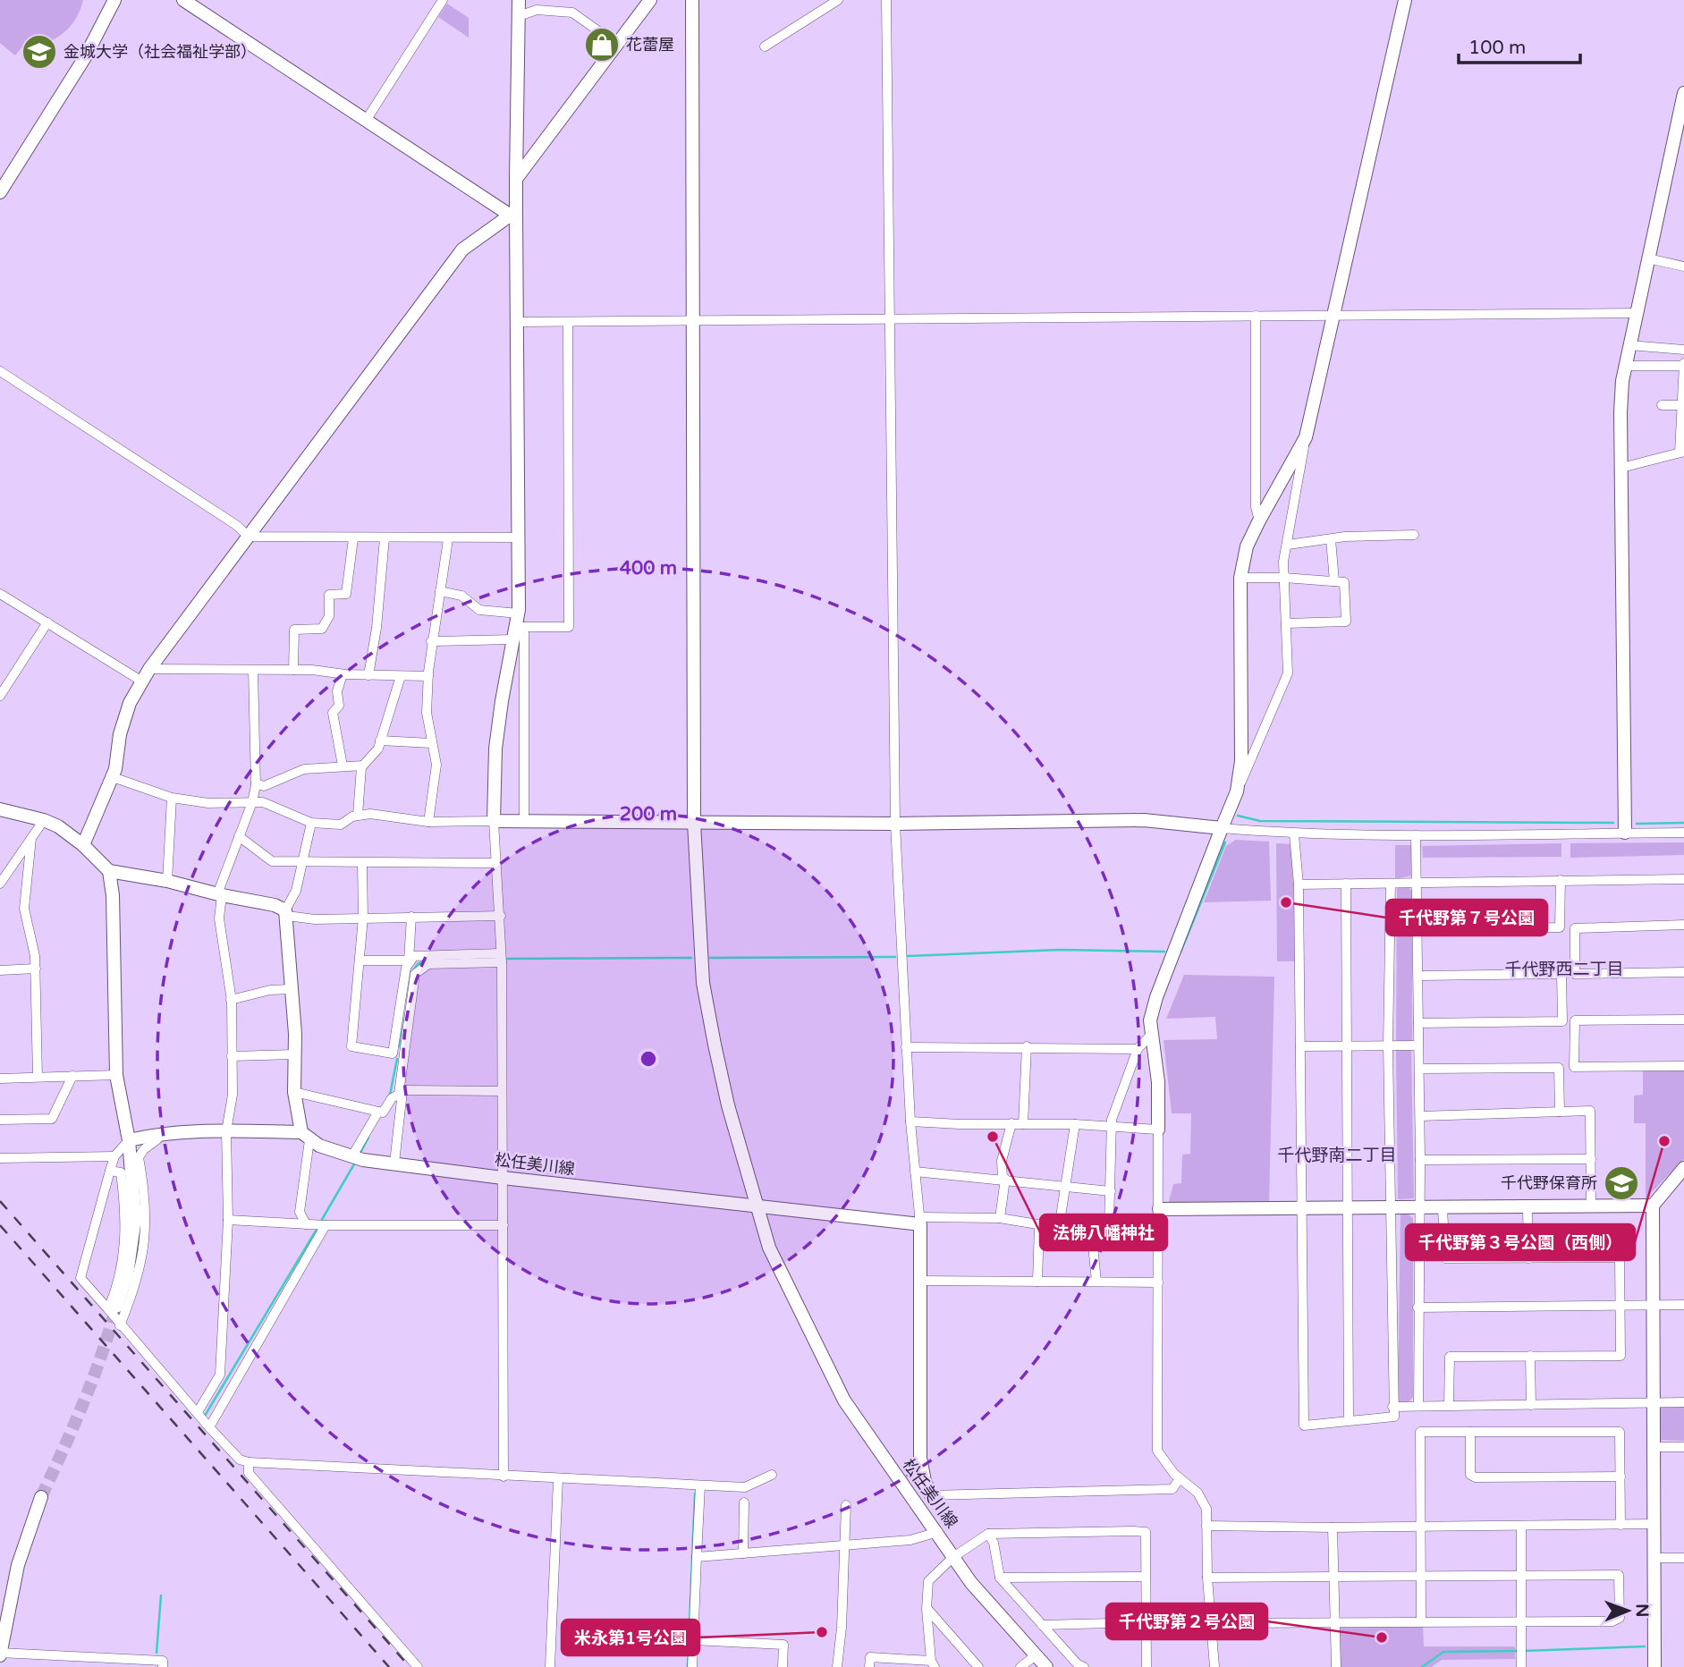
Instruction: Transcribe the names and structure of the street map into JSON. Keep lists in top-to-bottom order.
{
  "streets": {
    "street": ["松任美川線"]
  },
  "districts": ["千代野西二丁目", "千代野南二丁目"],
  "places": {
    "shop": ["花蕾屋"],
    "school or university": ["金城大学（社会福祉学部）", "千代野保育所"],
    "other": [
      "千代野第７号公園",
      "法佛八幡神社",
      "千代野第３号公園（西側）",
      "米永第1号公園",
      "千代野第２号公園"
    ]
  },
  "scale_bar": "100 m",
  "north": "right",
  "rings": ["400 m", "200 m"]
}
